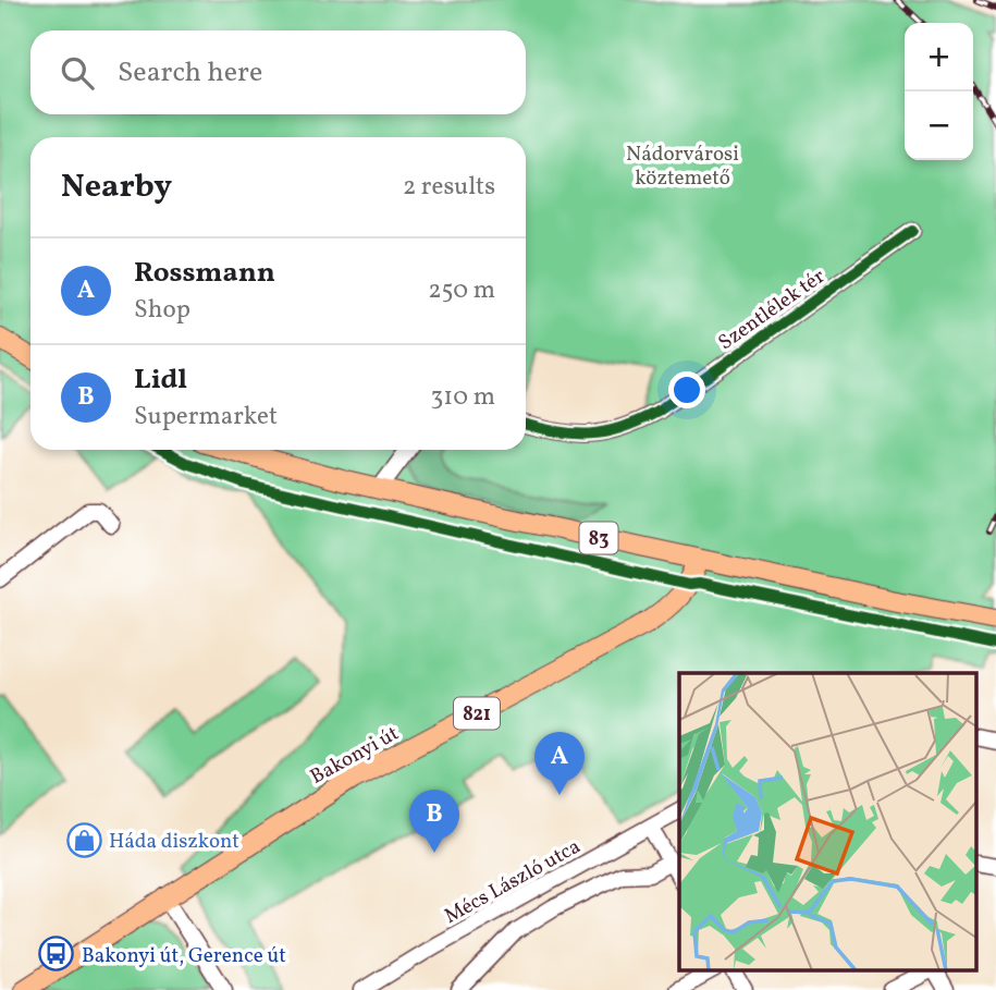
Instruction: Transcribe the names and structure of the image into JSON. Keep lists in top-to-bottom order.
{
  "streets": {
    "main road": ["83", "821", "Bakonyi út"],
    "street": ["Szentlélek tér", "Mécs László utca"]
  },
  "crossings": [
    ["83", "Bakonyi út"]
  ],
  "parks": ["Nádorvárosi köztemető"],
  "places": {
    "shop": ["Háda diszkont"],
    "bus stop": ["Bakonyi út, Gerence út"]
  },
  "page": {
    "map_buttons": ["+", "−"],
    "search": "Search here",
    "heading": ["Nearby", "2 results"],
    "list": [
      {
        "mark": "A",
        "name": "Rossmann",
        "note": "Shop",
        "value": "250 m"
      },
      {
        "mark": "B",
        "name": "Lidl",
        "note": "Supermarket",
        "value": "310 m"
      }
    ],
    "pins": ["A", "B"]
  }
}
